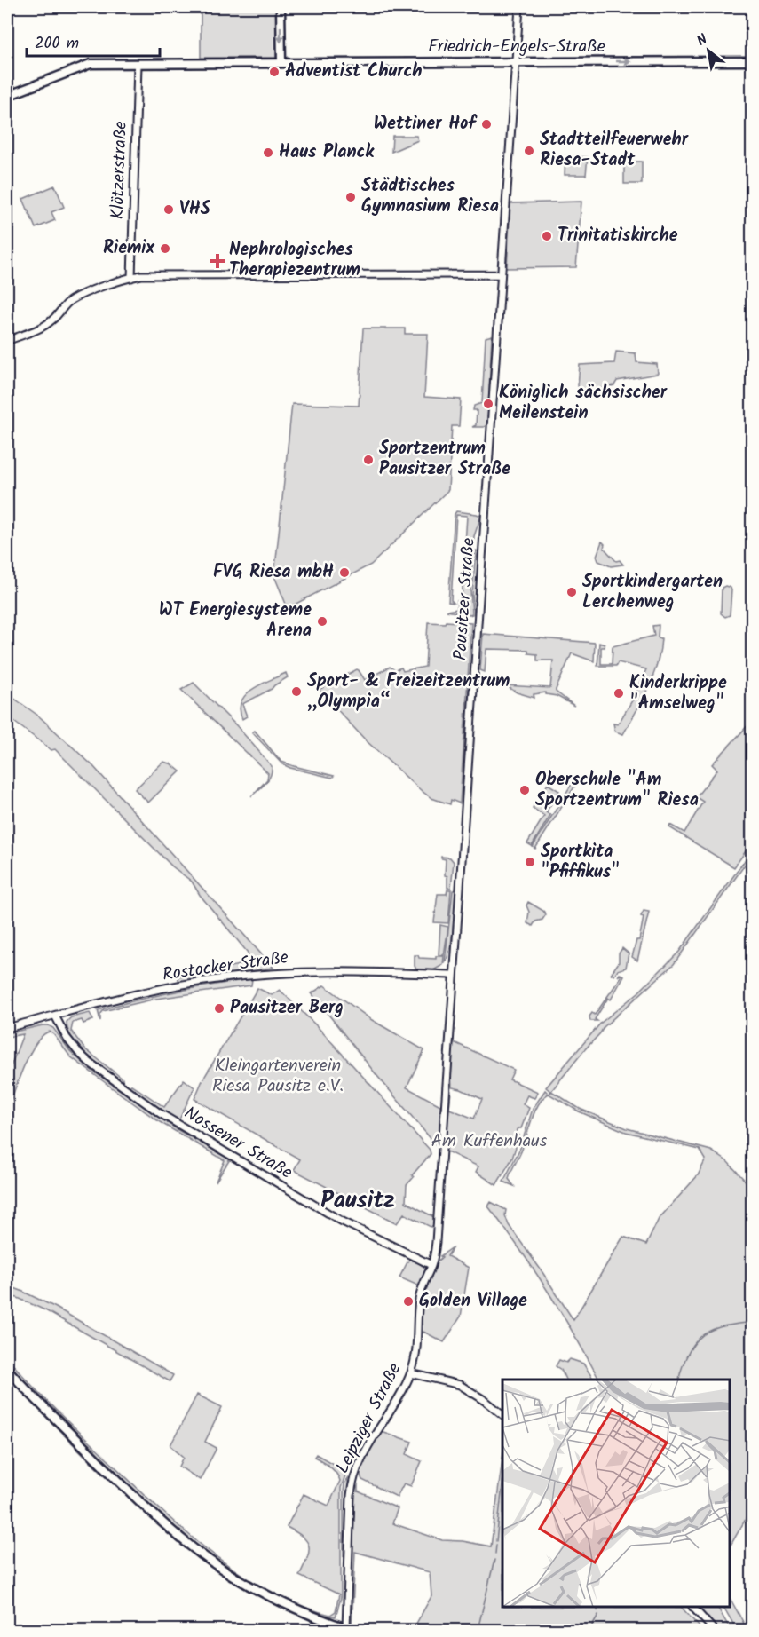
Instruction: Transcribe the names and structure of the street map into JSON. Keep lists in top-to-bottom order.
{
  "streets": {
    "main road": ["Friedrich-Engels-Straße"],
    "street": [
      "Klötzerstraße",
      "Pausitzer Straße",
      "Rostocker Straße",
      "Nossener Straße",
      "Leipziger Straße"
    ]
  },
  "crossings": [
    ["Friedrich-Engels-Straße", "Klötzerstraße"],
    ["Friedrich-Engels-Straße", "Pausitzer Straße"],
    ["Pausitzer Straße", "Rostocker Straße"],
    ["Pausitzer Straße", "Leipziger Straße"],
    ["Rostocker Straße", "Nossener Straße"],
    ["Nossener Straße", "Leipziger Straße"]
  ],
  "one_way": ["Friedrich-Engels-Straße"],
  "districts": ["Pausitz"],
  "parks": ["Kleingartenverein Riesa Pausitz e.V.", "Am Kuffenhaus"],
  "places": {
    "other": [
      "Adventist Church",
      "Wettiner Hof",
      "Stadtteilfeuerwehr Riesa-Stadt",
      "Haus Planck",
      "Städtisches Gymnasium Riesa",
      "VHS",
      "Trinitatiskirche",
      "Riemix",
      "Königlich sächsischer Meilenstein",
      "Sportzentrum Pausitzer Straße",
      "FVG Riesa mbH",
      "Sportkindergarten Lerchenweg",
      "WT Energiesysteme Arena",
      "Sport- & Freizeitzentrum „Olympia“",
      "Kinderkrippe \"Amselweg\"",
      "Oberschule \"Am Sportzentrum\" Riesa",
      "Sportkita \"Pfiffikus\"",
      "Pausitzer Berg",
      "Golden Village"
    ],
    "health": ["Nephrologisches Therapiezentrum"]
  },
  "scale_bar": "200 m",
  "north": "top left"
}
